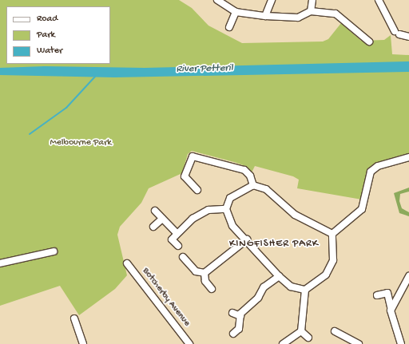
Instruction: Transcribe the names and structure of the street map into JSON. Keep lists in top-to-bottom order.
{
  "streets": {
    "street": ["Botcherby Avenue"]
  },
  "districts": ["KINGFISHER PARK"],
  "water": ["River Petteril"],
  "parks": ["Melbourne Park"],
  "legend": ["Road", "Park", "Water"]
}
